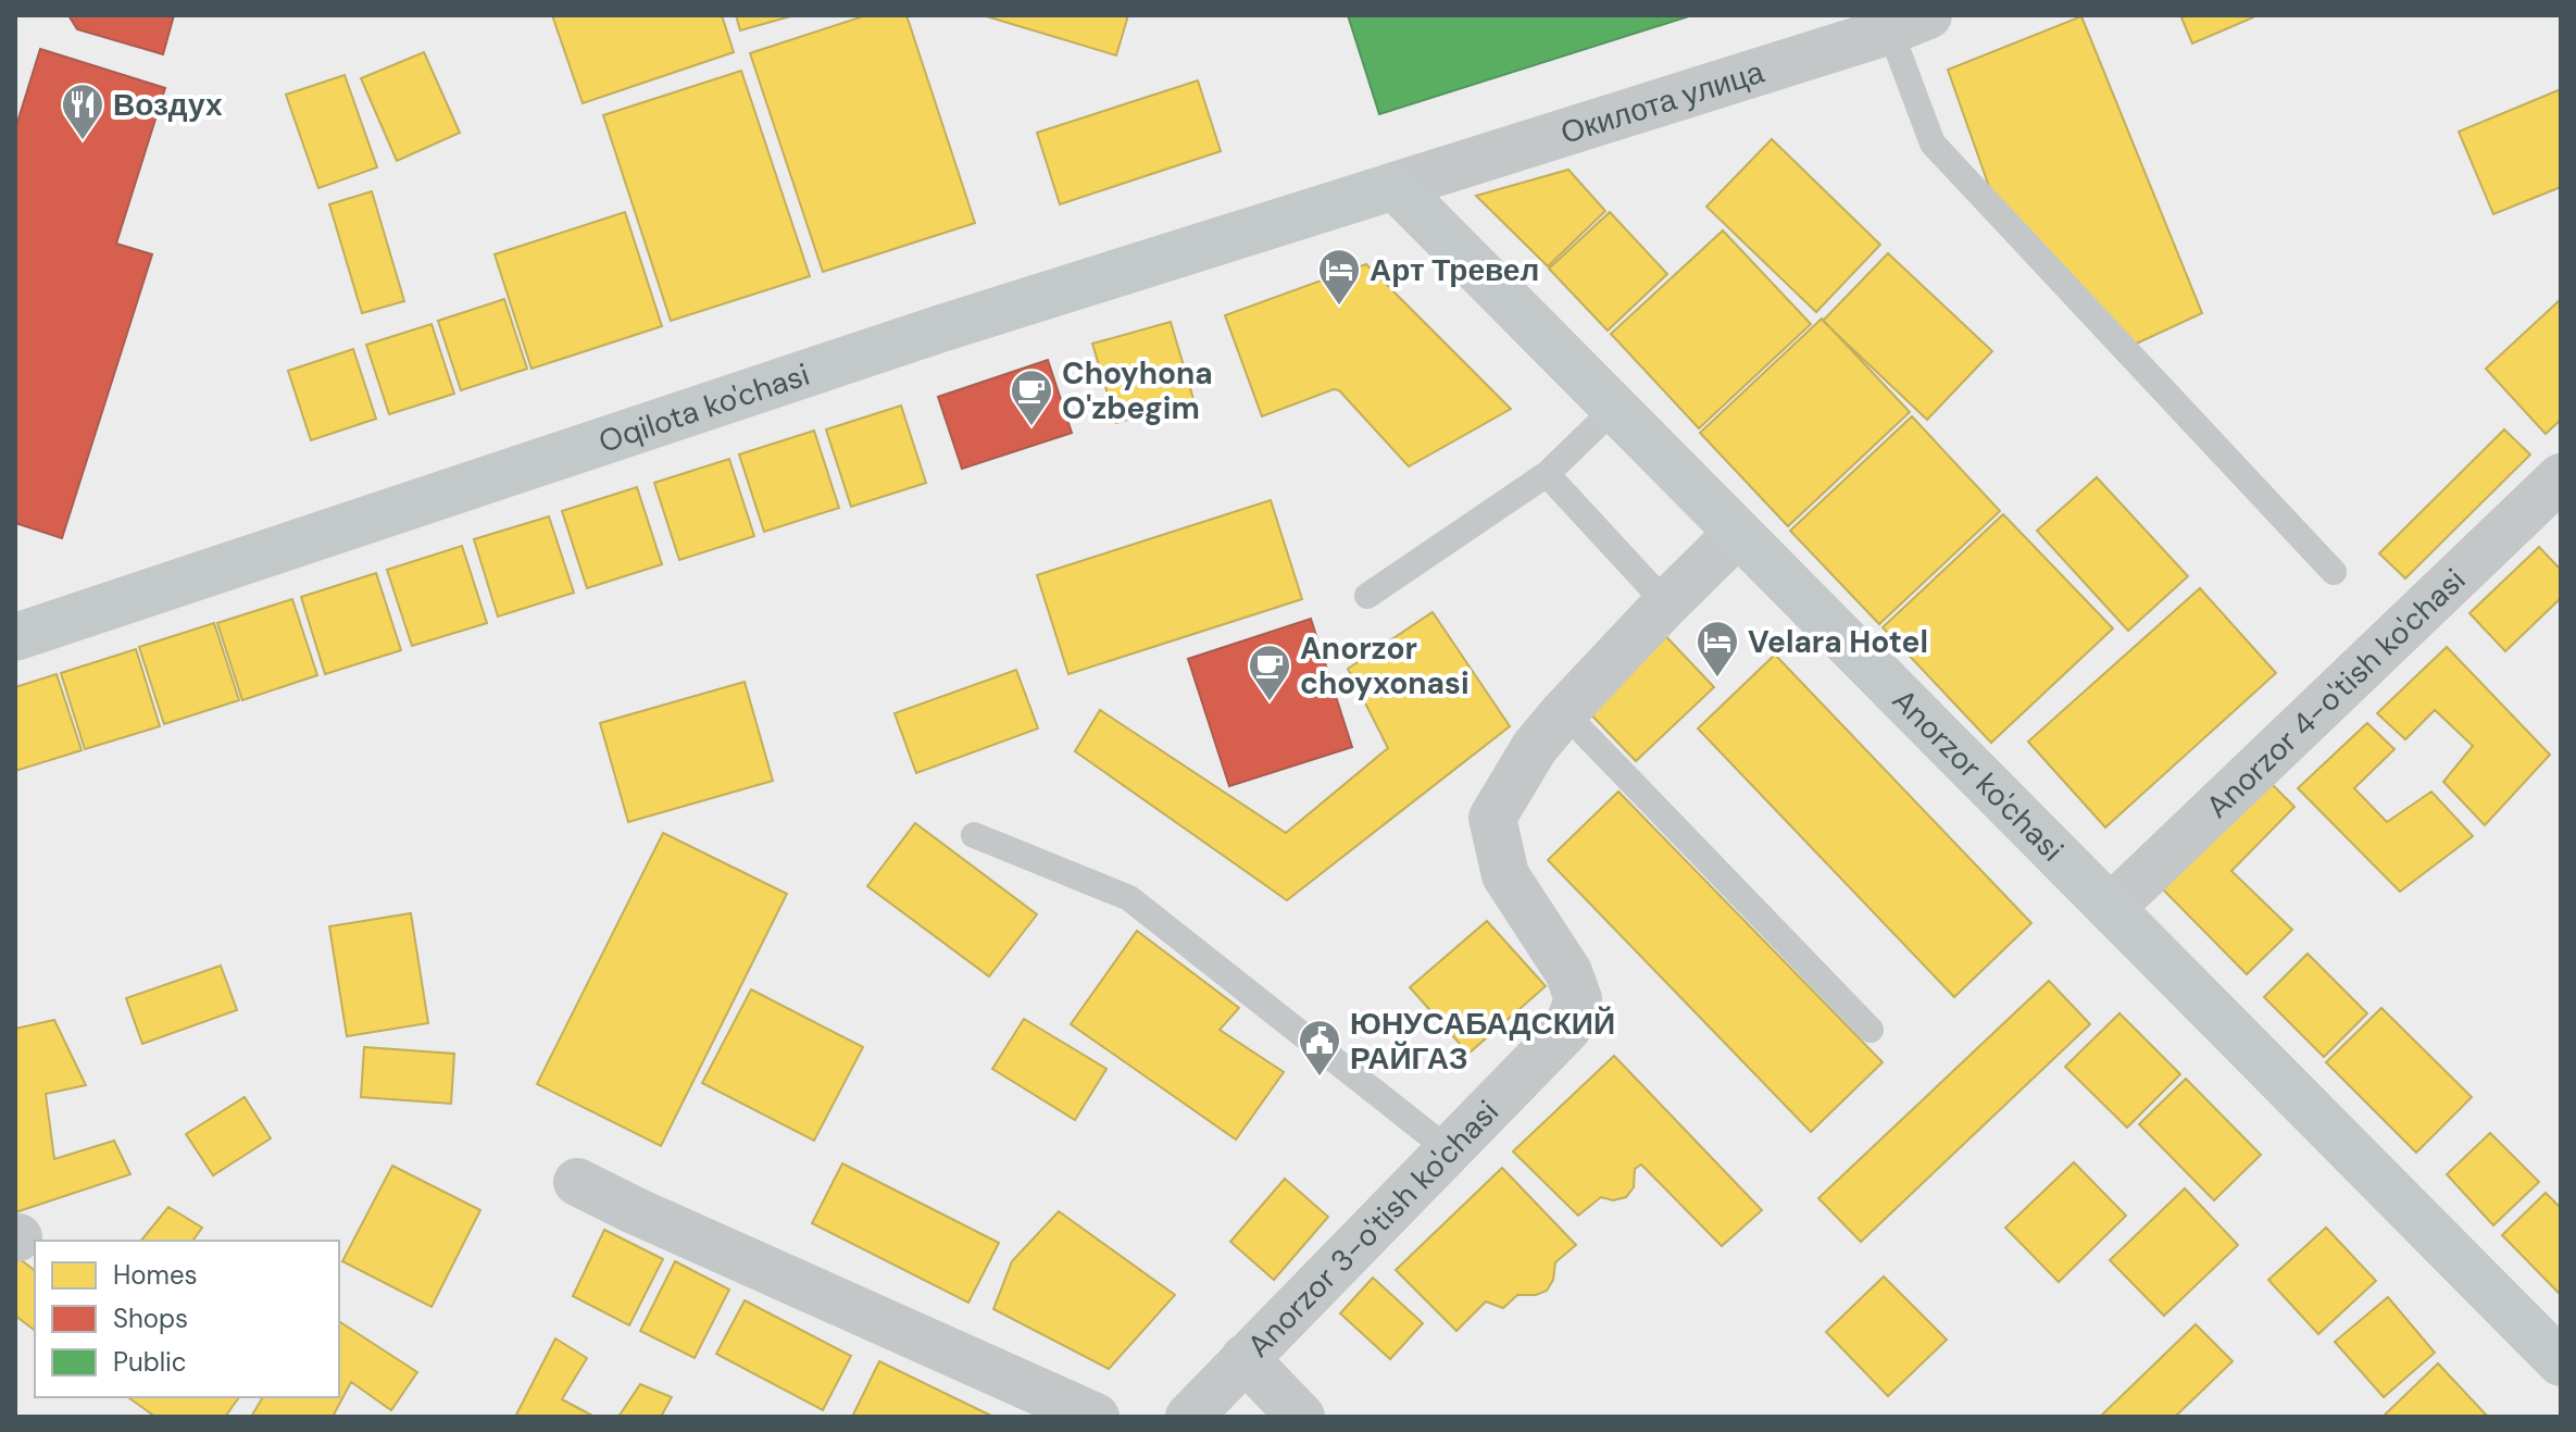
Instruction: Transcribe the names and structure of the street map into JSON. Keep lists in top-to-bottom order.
{
  "streets": {
    "street": [
      "Окилота улица",
      "Oqilota ko'chasi",
      "Anorzor 4-o'tish ko'chasi",
      "Anorzor ko'chasi",
      "Anorzor 3-o'tish ko'chasi"
    ]
  },
  "crossings": [
    ["Окилота улица", "Oqilota ko'chasi"],
    ["Окилота улица", "Anorzor ko'chasi"],
    ["Oqilota ko'chasi", "Anorzor ko'chasi"],
    ["Anorzor 4-o'tish ko'chasi", "Anorzor ko'chasi"],
    ["Anorzor ko'chasi", "Anorzor 3-o'tish ko'chasi"]
  ],
  "places": {
    "restaurant": ["Воздух"],
    "hotel": ["Арт Тревел", "Velara Hotel"],
    "cafe": ["Choyhona O'zbegim", "Anorzor choyxonasi"],
    "public building": ["ЮНУСАБАДСКИЙ РАЙГАЗ"]
  },
  "legend": ["Homes", "Shops", "Public"]
}
